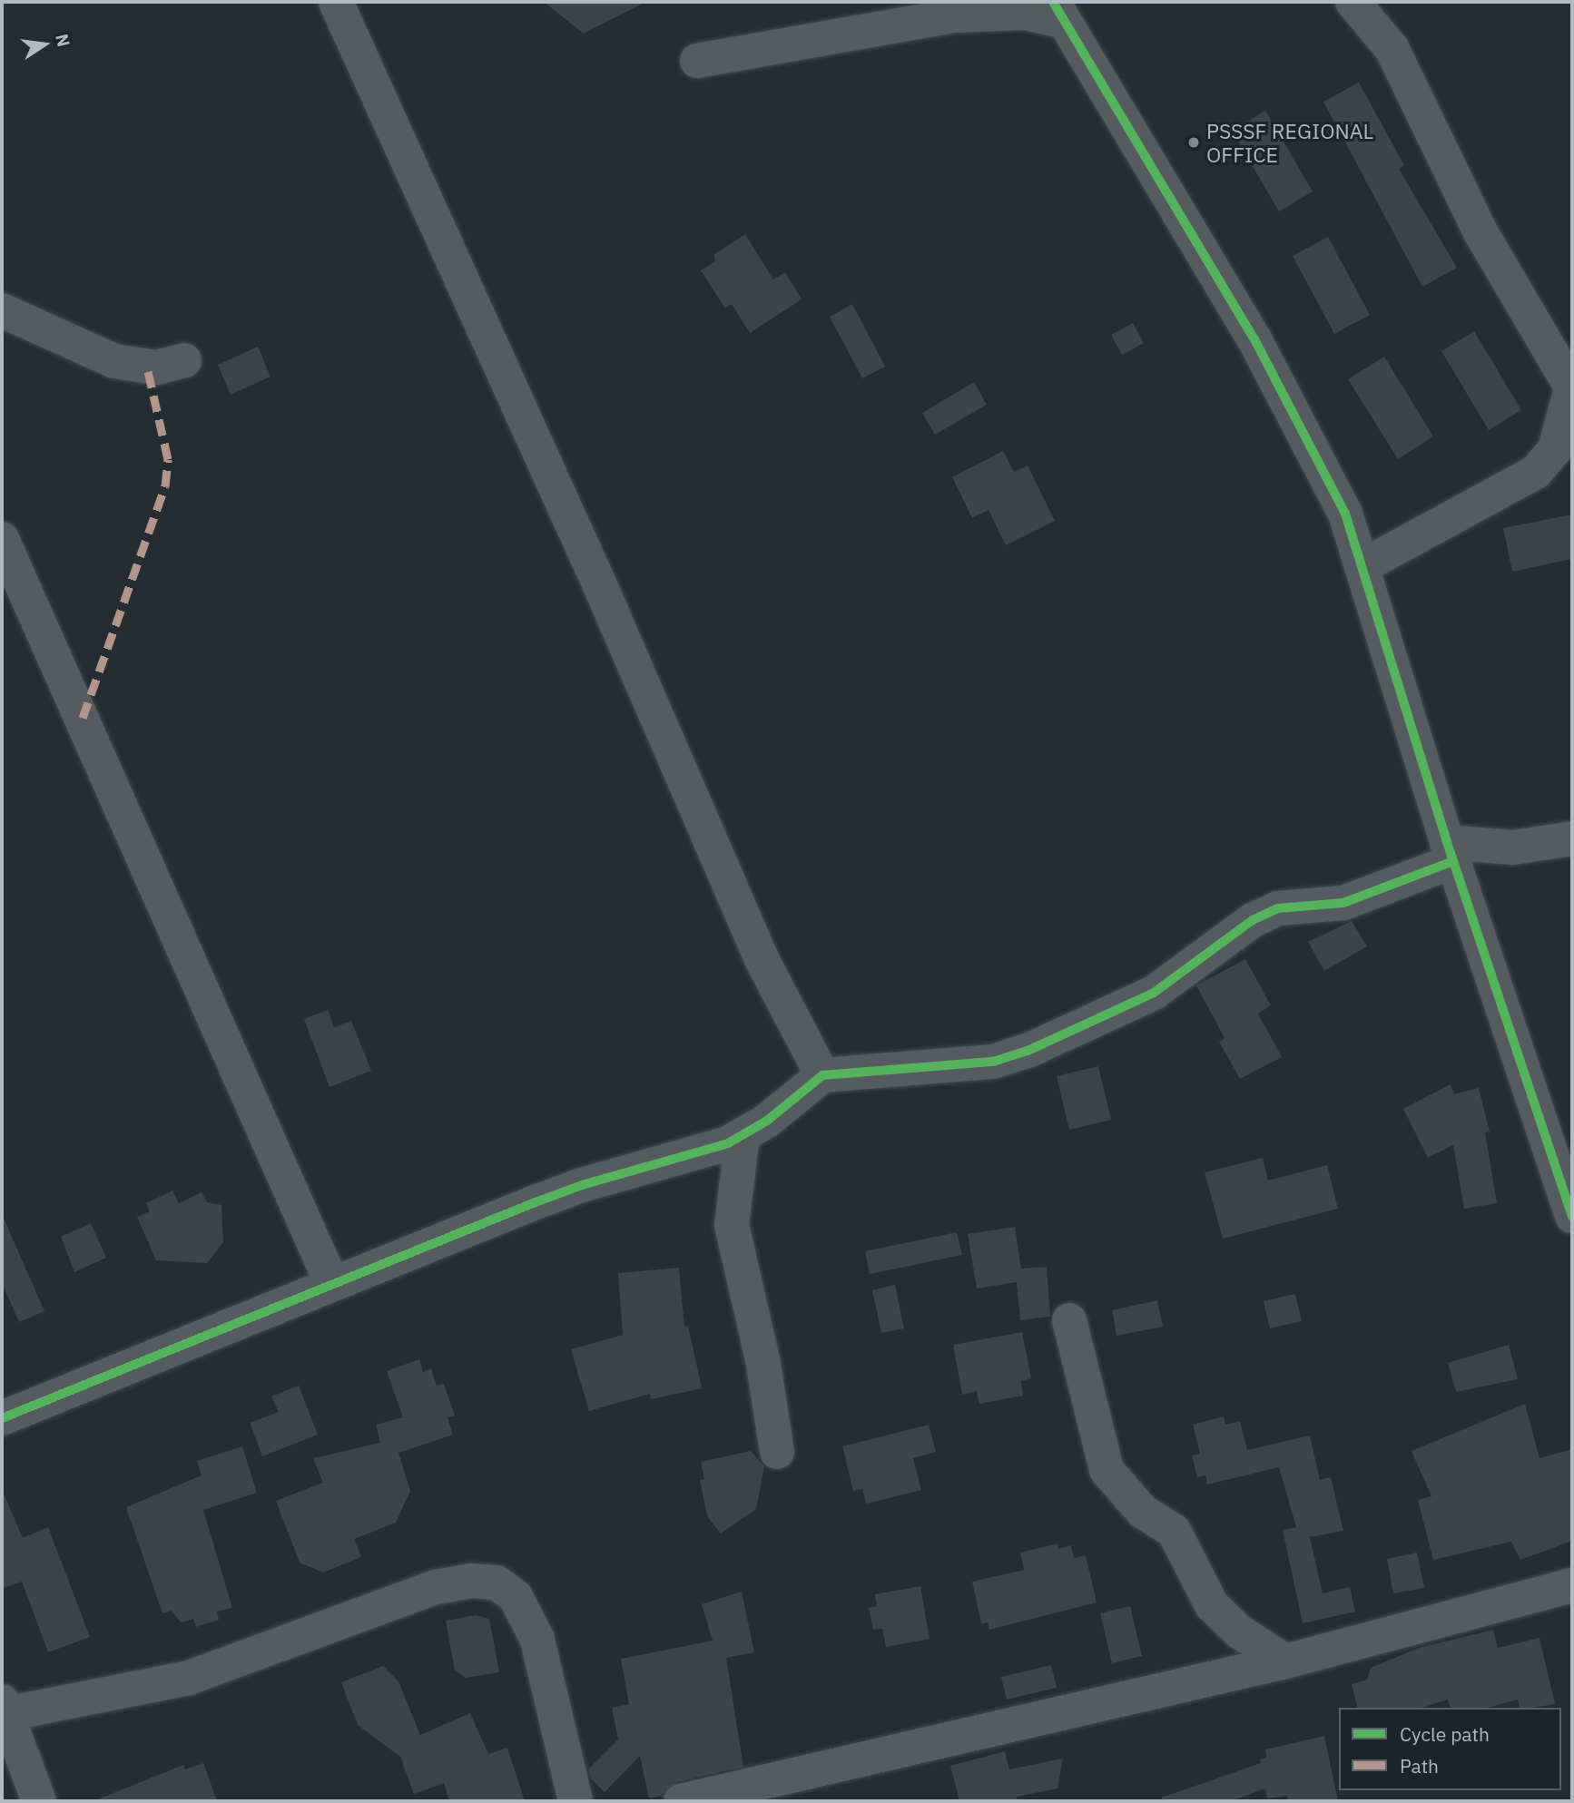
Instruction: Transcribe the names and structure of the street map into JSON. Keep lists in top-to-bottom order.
{
  "places": ["PSSSF REGIONAL OFFICE"],
  "legend": ["Cycle path", "Path"],
  "north": "right"
}
